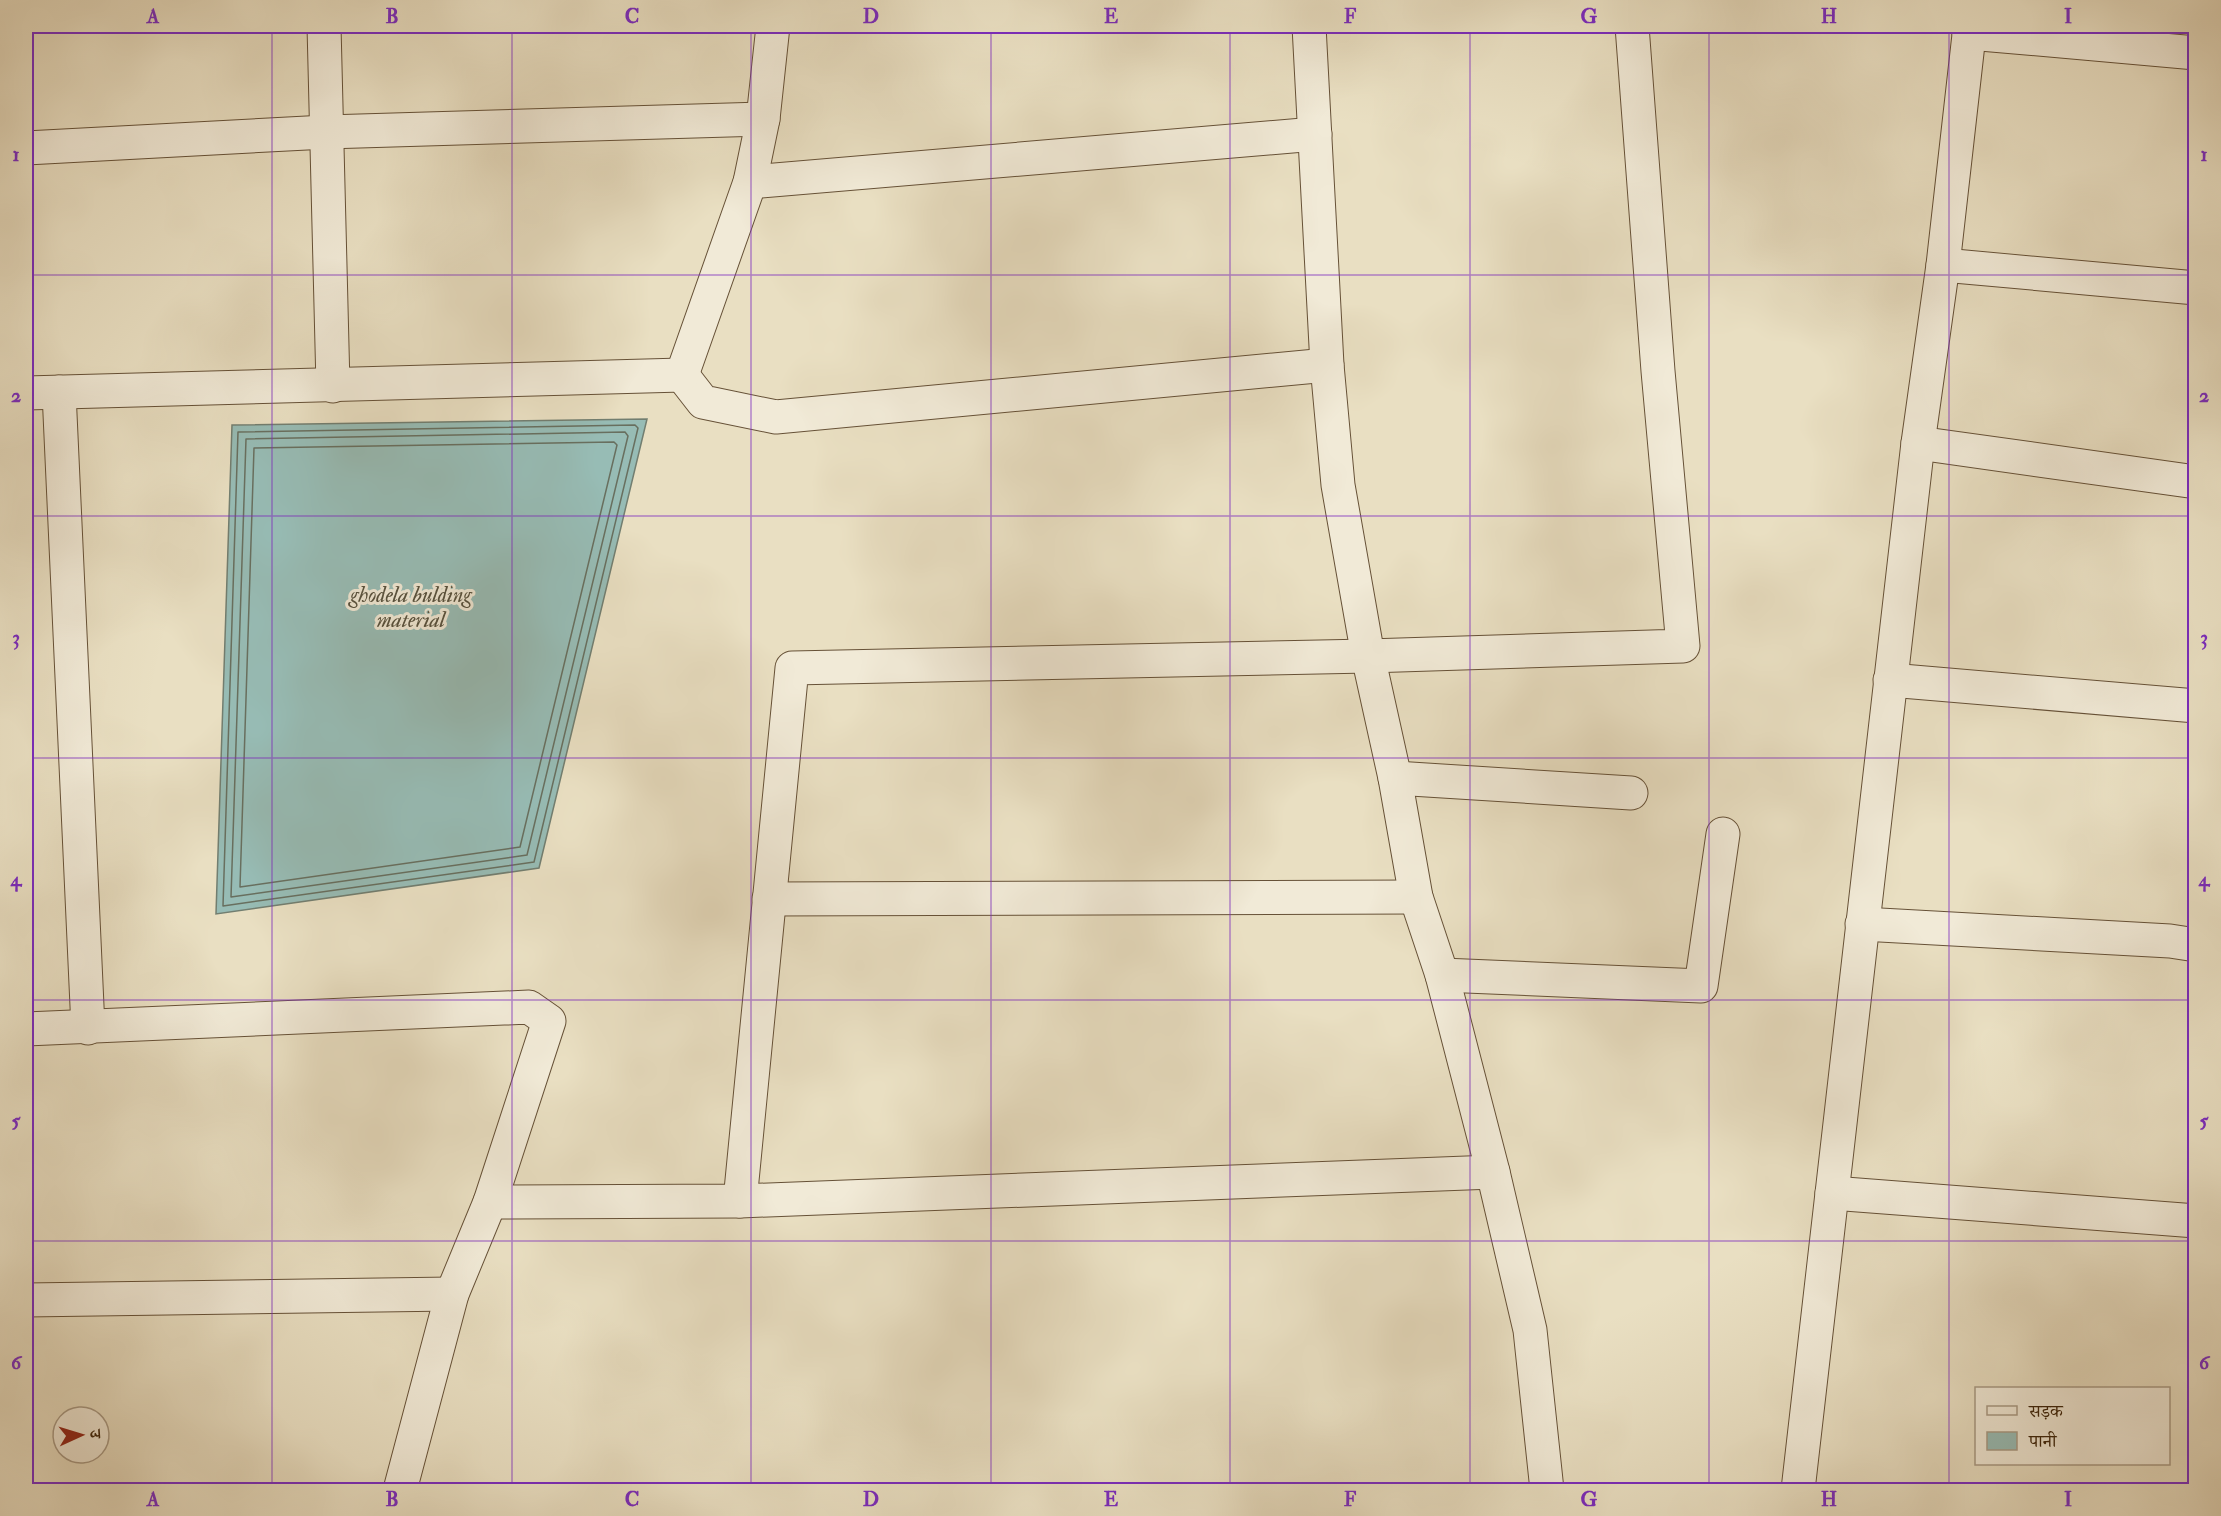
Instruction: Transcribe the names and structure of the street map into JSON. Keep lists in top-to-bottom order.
{
  "water": ["ghodela bulding material"],
  "legend": ["सड़क", "पानी"],
  "north": "right",
  "grid": {
    "columns": [
      "A",
      "B",
      "C",
      "D",
      "E",
      "F",
      "G",
      "H",
      "I"
    ],
    "rows": [
      "1",
      "2",
      "3",
      "4",
      "5",
      "6"
    ]
  }
}
